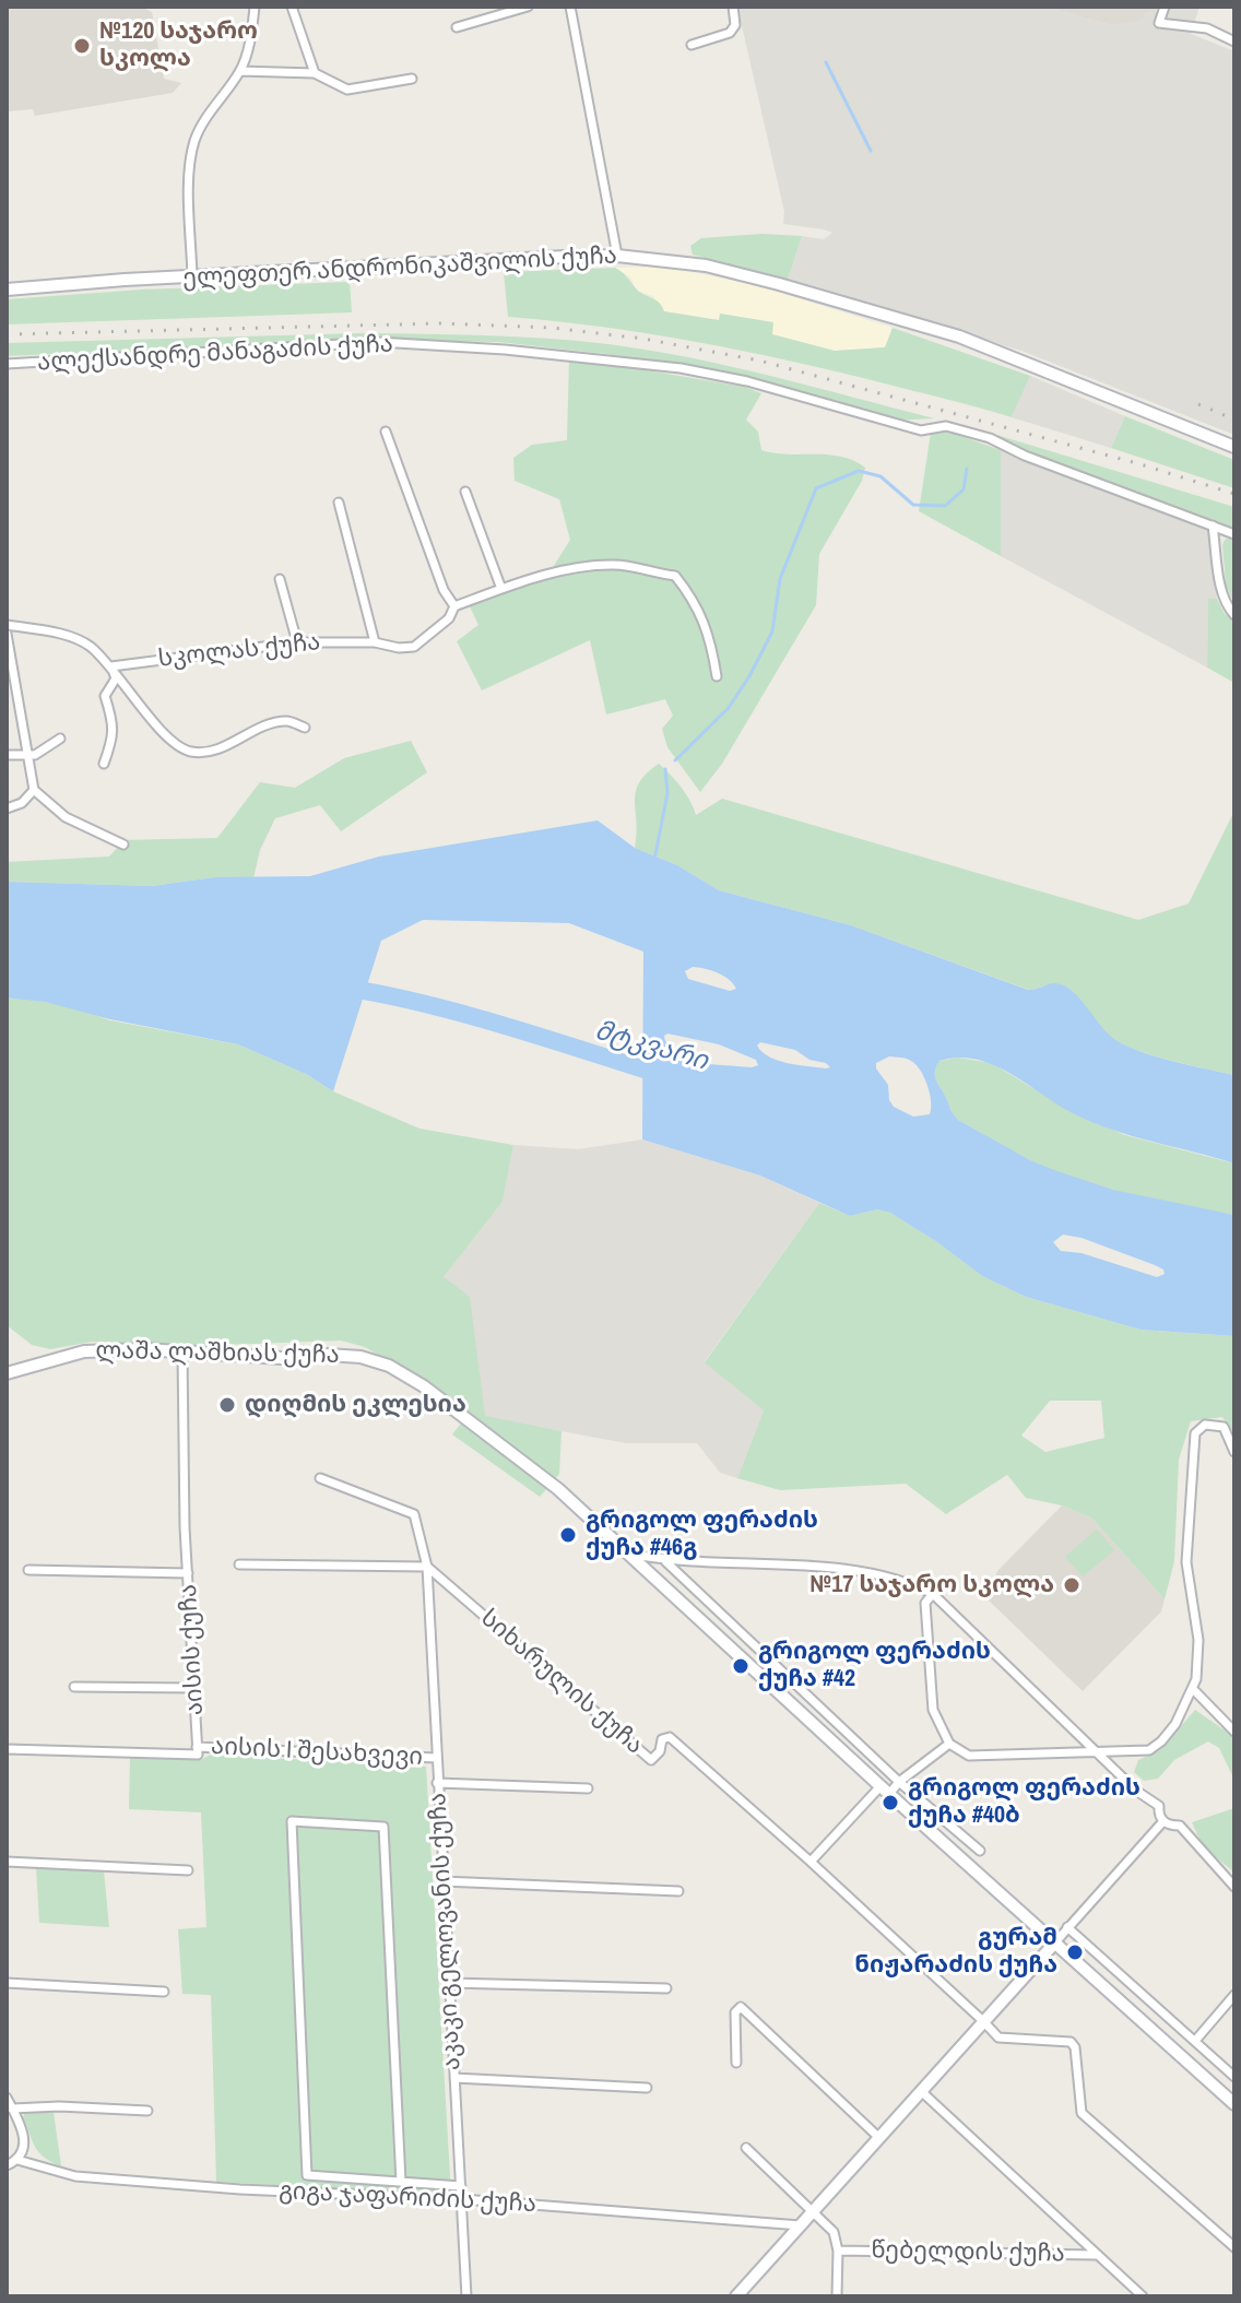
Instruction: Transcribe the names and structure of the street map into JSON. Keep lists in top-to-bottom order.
{
  "streets": {
    "street": [
      "ელეფთერ ანდრონიკაშვილის ქუჩა",
      "ალექსანდრე მანაგაძის ქუჩა",
      "სკოლას ქუჩა",
      "ლაშა ლაშხიას ქუჩა",
      "აისის ქუჩა",
      "სიხარულის ქუჩა",
      "აისის I შესახვევი",
      "აკაკი გელოვანის ქუჩა",
      "გიგა ჯაფარიძის ქუჩა",
      "წებელდის ქუჩა"
    ]
  },
  "crossings": [
    ["ლაშა ლაშხიას ქუჩა", "აისის ქუჩა"],
    ["აისის ქუჩა", "აისის I შესახვევი"],
    ["სიხარულის ქუჩა", "აკაკი გელოვანის ქუჩა"],
    ["აისის I შესახვევი", "აკაკი გელოვანის ქუჩა"],
    ["აკაკი გელოვანის ქუჩა", "გიგა ჯაფარიძის ქუჩა"]
  ],
  "water": ["მტკვარი"],
  "places": [
    "№120 საჯარო სკოლა",
    "დიღმის ეკლესია",
    "გრიგოლ ფერაძის ქუჩა #46გ",
    "№17 საჯარო სკოლა",
    "გრიგოლ ფერაძის ქუჩა #42",
    "გრიგოლ ფერაძის ქუჩა #40ბ",
    "გურამ ნიჟარაძის ქუჩა"
  ]
}
